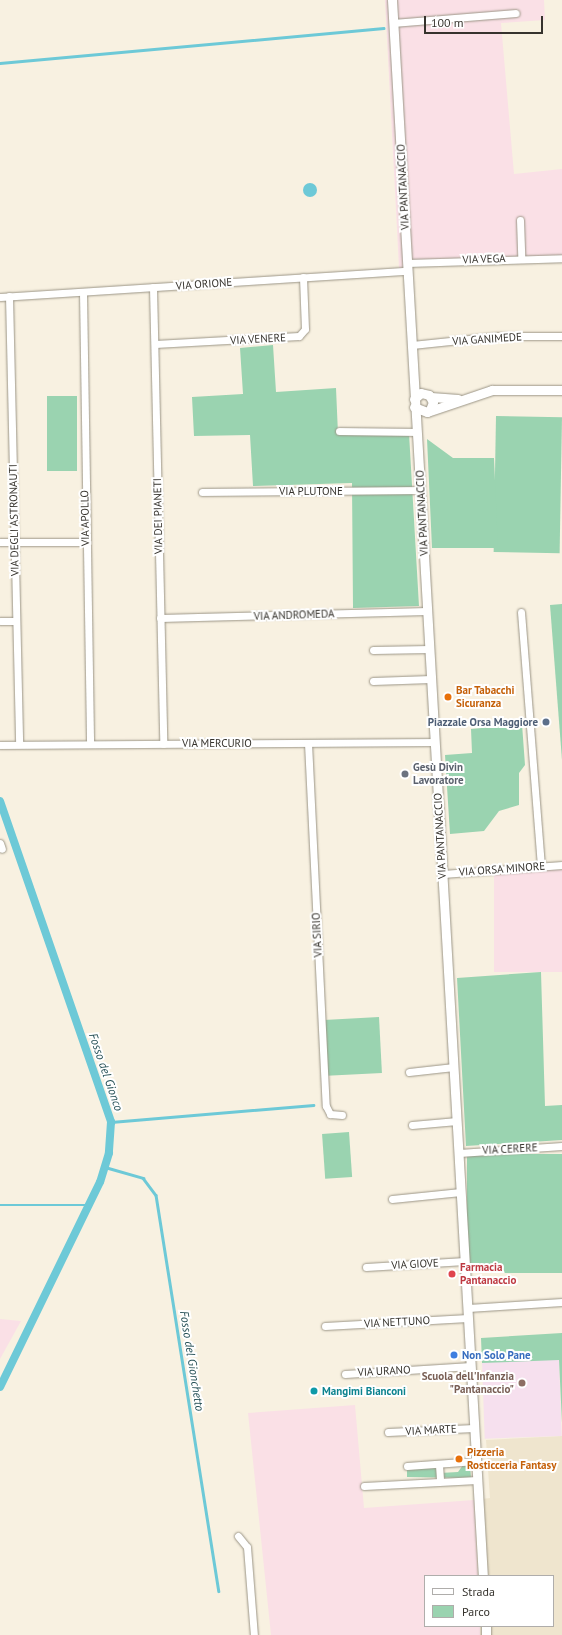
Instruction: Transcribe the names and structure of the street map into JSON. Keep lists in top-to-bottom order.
{
  "streets": {
    "street": [
      "VIA PANTANACCIO",
      "VIA VEGA",
      "VIA ORIONE",
      "VIA VENERE",
      "VIA GANIMEDE",
      "VIA PLUTONE",
      "VIA DEI PIANETI",
      "VIA APOLLO",
      "VIA DEGLI ASTRONAUTI",
      "VIA ANDROMEDA",
      "VIA MERCURIO",
      "VIA ORSA MINORE",
      "VIA SIRIO",
      "VIA CERERE",
      "VIA GIOVE",
      "VIA NETTUNO",
      "VIA URANO",
      "VIA MARTE"
    ]
  },
  "crossings": [
    ["VIA PANTANACCIO", "VIA VEGA"],
    ["VIA PANTANACCIO", "VIA ORIONE"],
    ["VIA PANTANACCIO", "VIA GANIMEDE"],
    ["VIA PANTANACCIO", "VIA PLUTONE"],
    ["VIA PANTANACCIO", "VIA ANDROMEDA"],
    ["VIA PANTANACCIO", "VIA MERCURIO"],
    ["VIA PANTANACCIO", "VIA ORSA MINORE"],
    ["VIA PANTANACCIO", "VIA CERERE"],
    ["VIA PANTANACCIO", "VIA GIOVE"],
    ["VIA PANTANACCIO", "VIA NETTUNO"],
    ["VIA PANTANACCIO", "VIA URANO"],
    ["VIA PANTANACCIO", "VIA MARTE"],
    ["VIA VEGA", "VIA ORIONE"],
    ["VIA ORIONE", "VIA VENERE"],
    ["VIA ORIONE", "VIA DEI PIANETI"],
    ["VIA ORIONE", "VIA APOLLO"],
    ["VIA ORIONE", "VIA DEGLI ASTRONAUTI"],
    ["VIA VENERE", "VIA DEI PIANETI"],
    ["VIA DEI PIANETI", "VIA ANDROMEDA"],
    ["VIA DEI PIANETI", "VIA MERCURIO"],
    ["VIA APOLLO", "VIA MERCURIO"],
    ["VIA DEGLI ASTRONAUTI", "VIA MERCURIO"],
    ["VIA MERCURIO", "VIA SIRIO"]
  ],
  "water": ["Fosso del Gionco", "Fosso del Gionchetto"],
  "places": [
    "Bar Tabacchi Sicuranza",
    "Piazzale Orsa Maggiore",
    "Gesù Divin Lavoratore",
    "Farmacia Pantanaccio",
    "Non Solo Pane",
    "Scuola dell'Infanzia \"Pantanaccio\"",
    "Mangimi Bianconi",
    "Pizzeria Rosticceria Fantasy"
  ],
  "legend": ["Strada", "Parco"],
  "scale_bar": "100 m"
}
